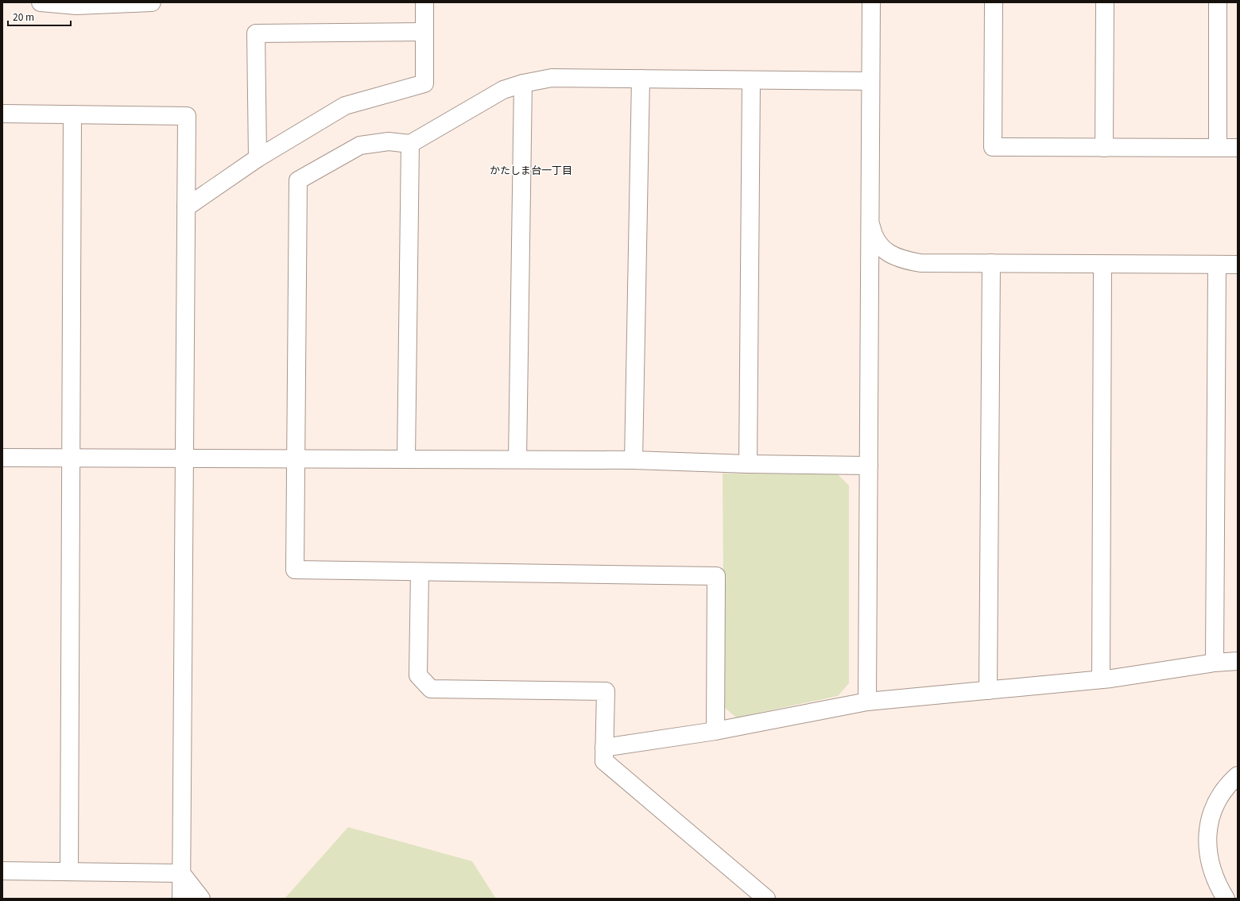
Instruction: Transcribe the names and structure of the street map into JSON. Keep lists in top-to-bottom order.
{
  "districts": ["かたしま台一丁目"],
  "scale_bar": "20 m"
}
